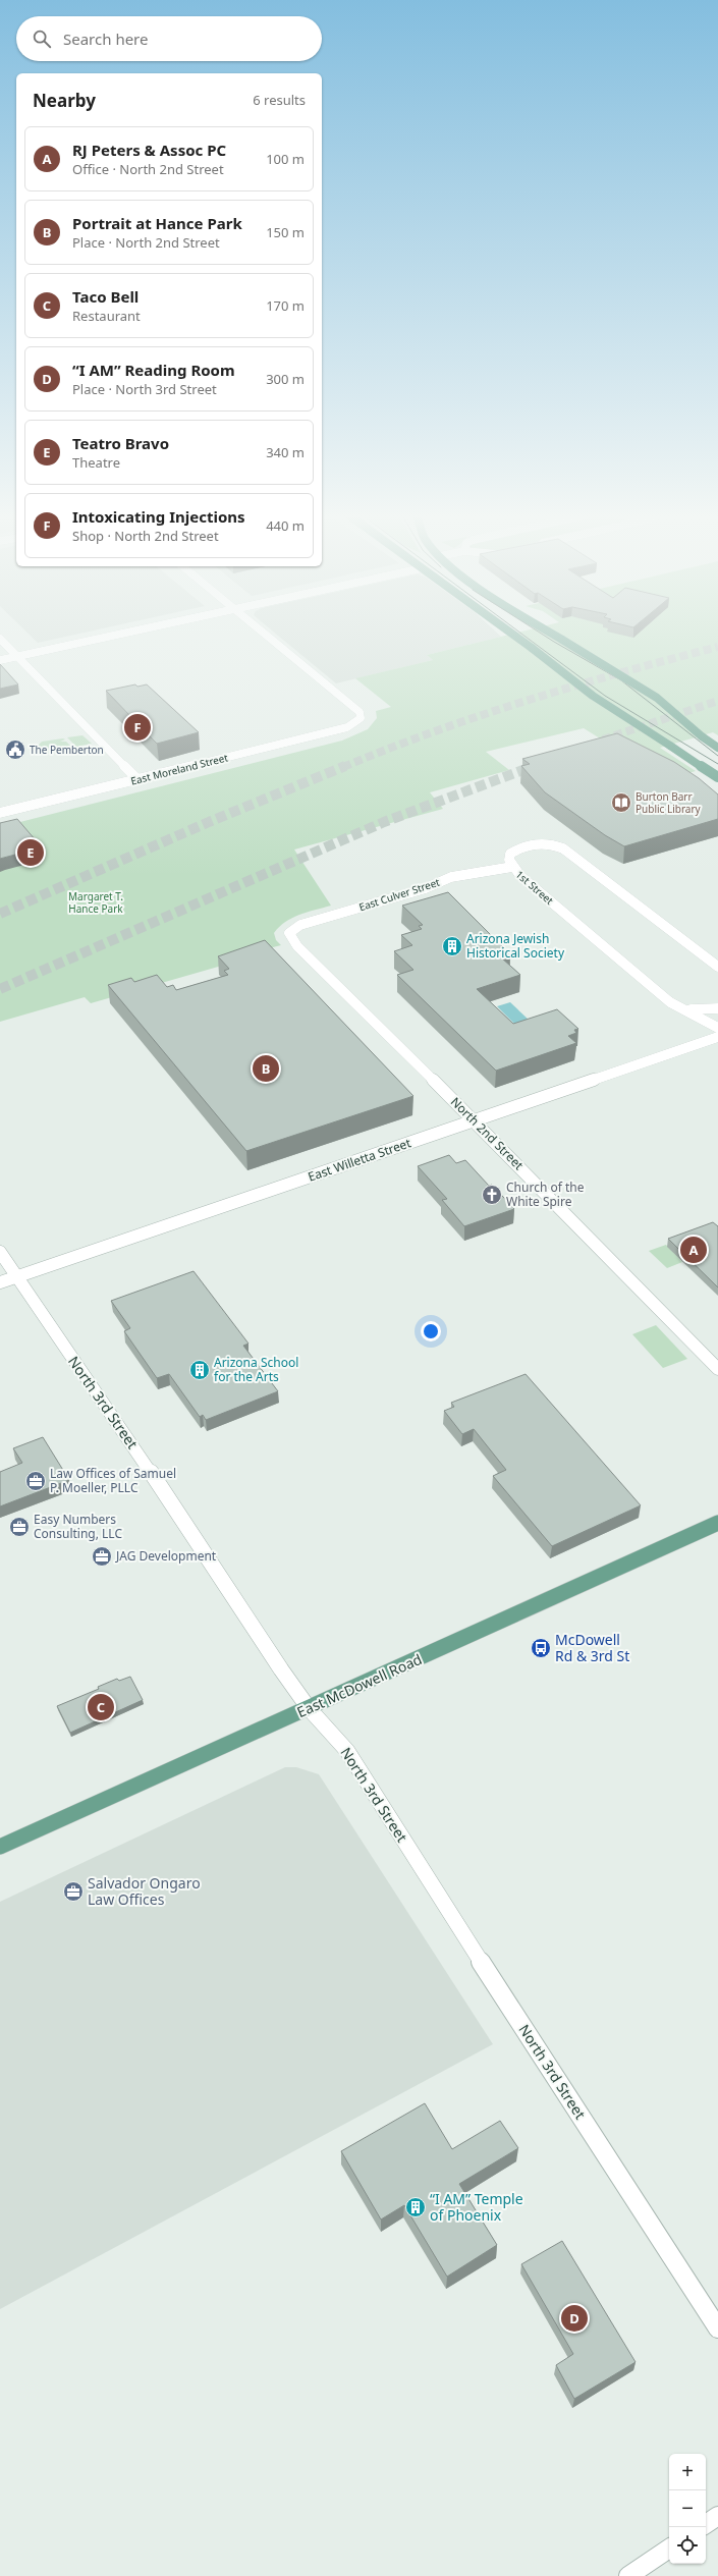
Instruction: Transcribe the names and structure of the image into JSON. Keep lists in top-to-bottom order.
{
  "streets": {
    "main road": ["East McDowell Road"],
    "street": [
      "East Moreland Street",
      "1st Street",
      "East Culver Street",
      "North 2nd Street",
      "East Willetta Street",
      "North 3rd Street"
    ]
  },
  "crossings": [
    ["1st Street", "East Culver Street"],
    ["East Culver Street", "North 2nd Street"],
    ["North 2nd Street", "East Willetta Street"],
    ["East Willetta Street", "North 3rd Street"],
    ["North 3rd Street", "East McDowell Road"]
  ],
  "parks": ["Margaret T. Hance Park"],
  "places": {
    "public building": ["The Pemberton"],
    "library": ["Burton Barr Public Library"],
    "building": ["Arizona Jewish Historical Society", "Arizona School for the Arts", "“I AM” Temple of Phoenix"],
    "church": ["Church of the White Spire"],
    "office": [
      "Law Offices of Samuel P. Moeller, PLLC",
      "Easy Numbers Consulting, LLC",
      "JAG Development",
      "Salvador Ongaro Law Offices"
    ],
    "bus stop": ["McDowell Rd & 3rd St"]
  },
  "page": {
    "search": "Search here",
    "heading": ["Nearby", "6 results"],
    "list": [
      {
        "mark": "A",
        "name": "RJ Peters & Assoc PC",
        "note": "Office · North 2nd Street",
        "value": "100 m"
      },
      {
        "mark": "B",
        "name": "Portrait at Hance Park",
        "note": "Place · North 2nd Street",
        "value": "150 m"
      },
      {
        "mark": "C",
        "name": "Taco Bell",
        "note": "Restaurant",
        "value": "170 m"
      },
      {
        "mark": "D",
        "name": "“I AM” Reading Room",
        "note": "Place · North 3rd Street",
        "value": "300 m"
      },
      {
        "mark": "E",
        "name": "Teatro Bravo",
        "note": "Theatre",
        "value": "340 m"
      },
      {
        "mark": "F",
        "name": "Intoxicating Injections",
        "note": "Shop · North 2nd Street",
        "value": "440 m"
      }
    ],
    "pins": [
      "F",
      "E",
      "B",
      "A",
      "C",
      "D"
    ],
    "map_buttons": ["+", "−"]
  }
}
